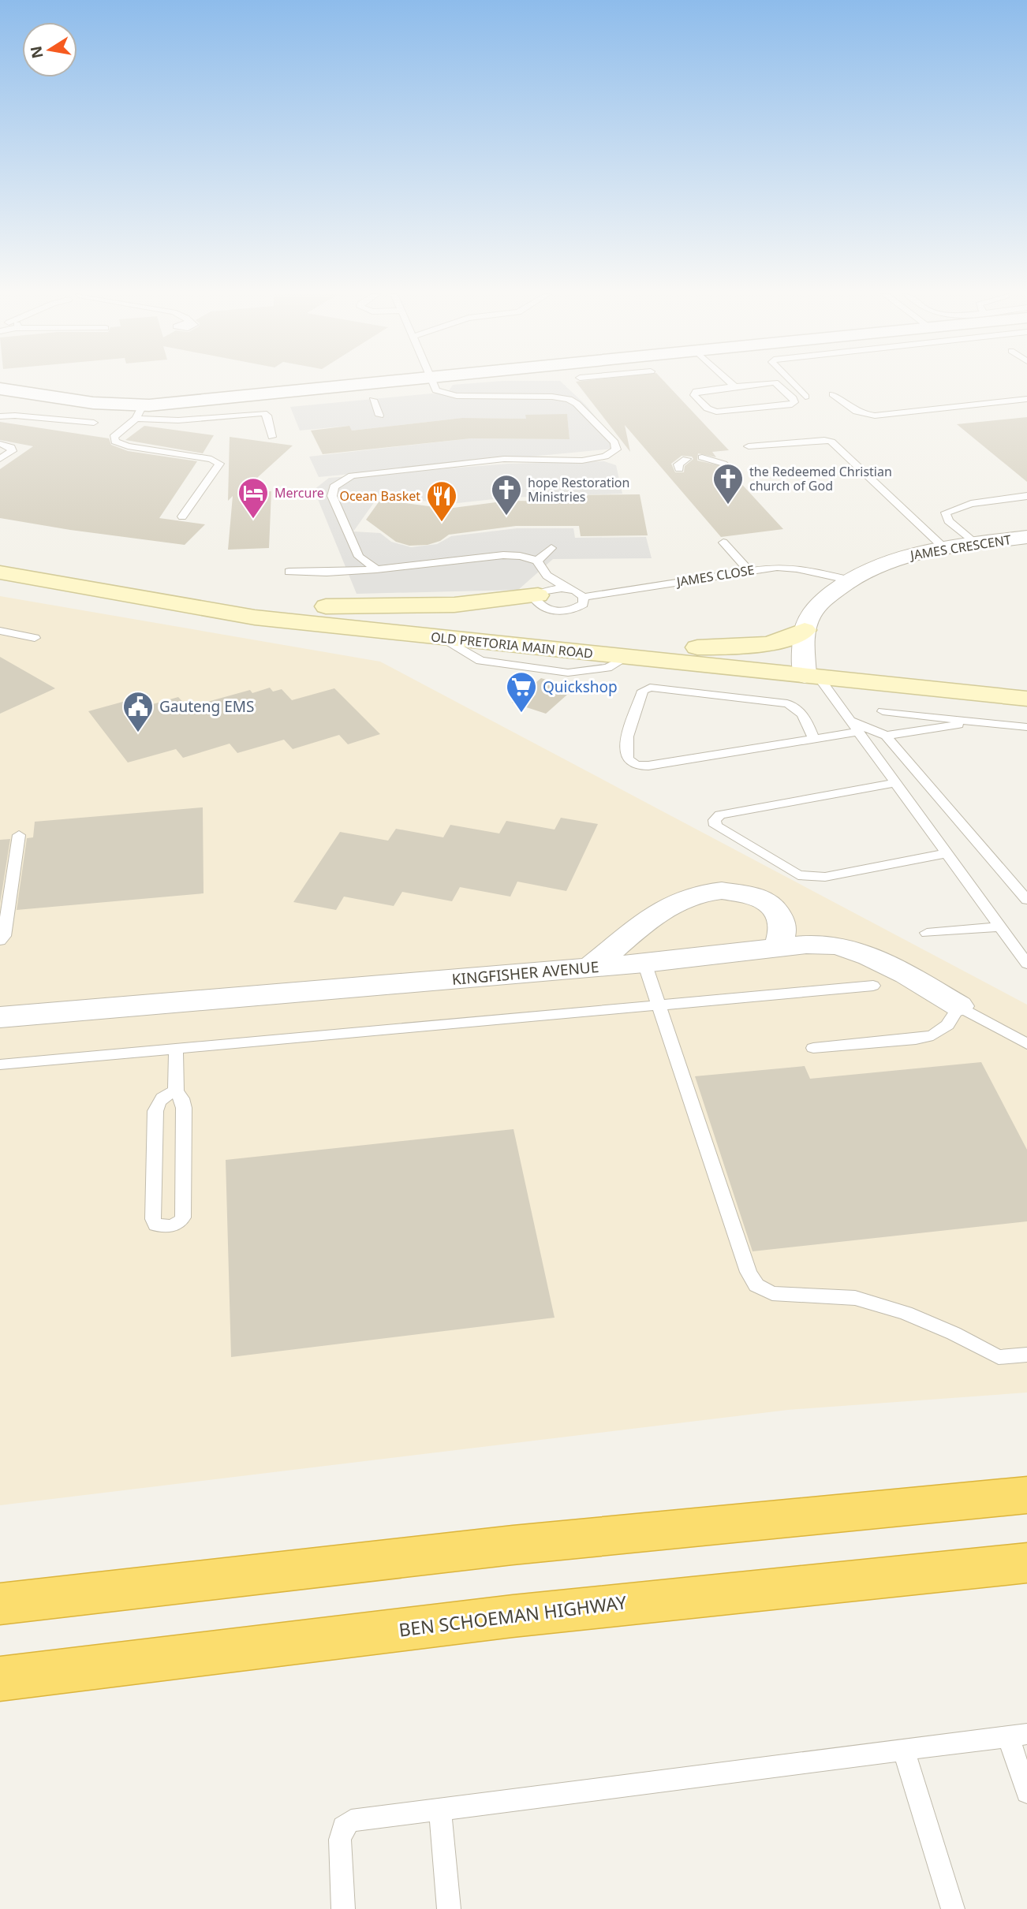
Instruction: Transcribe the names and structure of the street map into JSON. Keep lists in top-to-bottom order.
{
  "streets": {
    "highway": ["BEN SCHOEMAN HIGHWAY"],
    "main road": ["OLD PRETORIA MAIN ROAD"],
    "street": ["JAMES CRESCENT", "KINGFISHER AVENUE"],
    "lane": ["JAMES CLOSE"]
  },
  "crossings": [
    ["JAMES CRESCENT", "JAMES CLOSE"],
    ["JAMES CRESCENT", "OLD PRETORIA MAIN ROAD"]
  ],
  "places": {
    "church": ["the Redeemed Christian church of God", "hope Restoration Ministries"],
    "hotel": ["Mercure"],
    "restaurant": ["Ocean Basket"],
    "supermarket": ["Quickshop"],
    "public building": ["Gauteng EMS"]
  },
  "north": "left"
}
